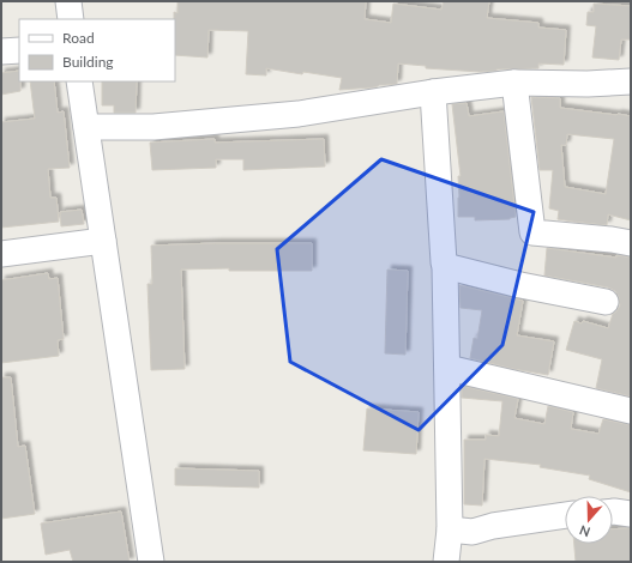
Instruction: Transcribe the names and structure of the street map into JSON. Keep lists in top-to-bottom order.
{
  "legend": ["Road", "Building"],
  "north": "bottom"
}
